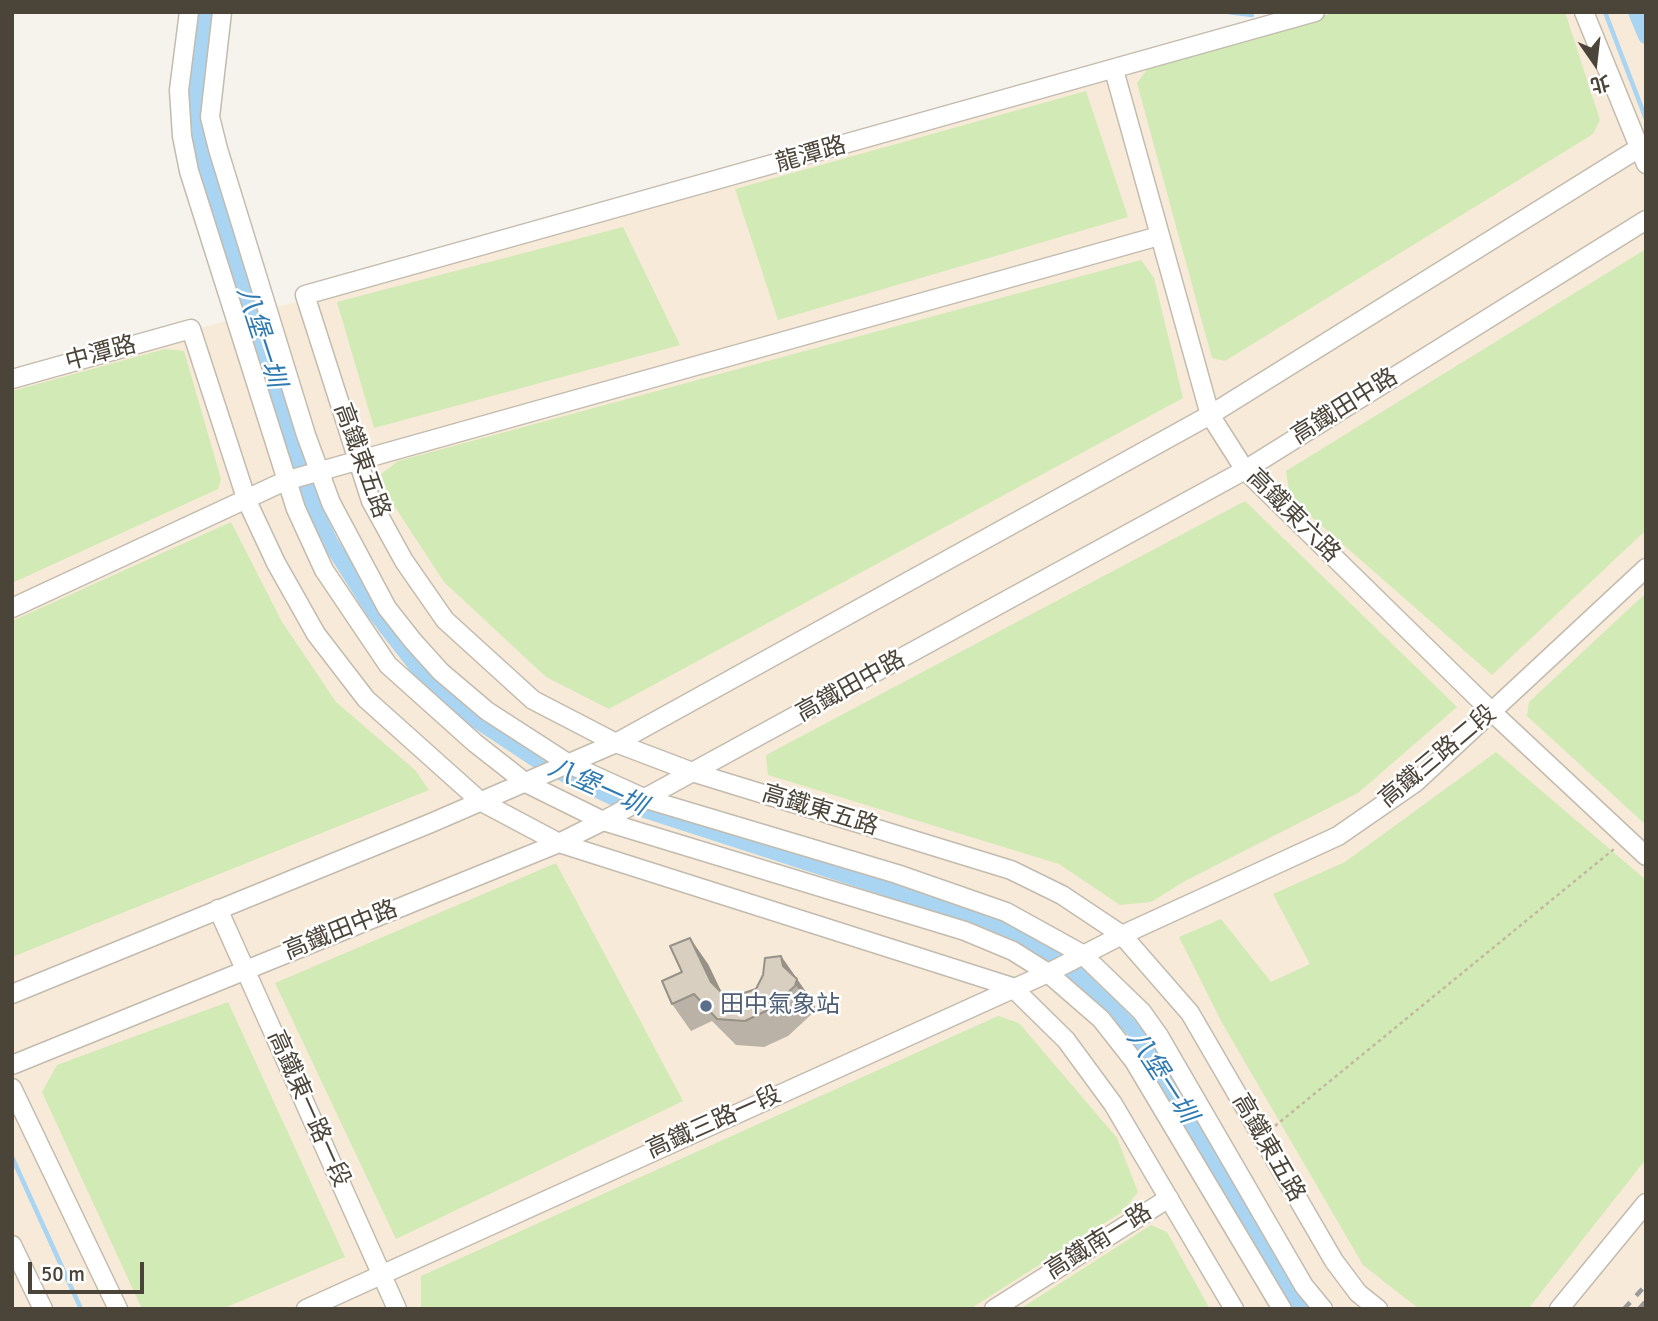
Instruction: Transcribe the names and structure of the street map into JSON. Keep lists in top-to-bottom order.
{
  "streets": {
    "street": [
      "龍潭路",
      "中潭路",
      "高鐵田中路",
      "高鐵東五路",
      "高鐵東六路",
      "高鐵三路二段",
      "高鐵東一路一段",
      "高鐵三路一段",
      "高鐵南一路"
    ]
  },
  "crossings": [
    ["龍潭路", "高鐵東五路"],
    ["龍潭路", "高鐵東六路"],
    ["高鐵田中路", "高鐵東五路"],
    ["高鐵田中路", "高鐵東六路"],
    ["高鐵田中路", "高鐵東一路一段"],
    ["高鐵東五路", "高鐵三路二段"],
    ["高鐵東五路", "高鐵三路一段"],
    ["高鐵東六路", "高鐵三路二段"],
    ["高鐵三路二段", "高鐵三路一段"],
    ["高鐵東一路一段", "高鐵三路一段"]
  ],
  "water": ["八堡一圳"],
  "places": ["田中氣象站"],
  "scale_bar": "50 m",
  "north": "bottom"
}
